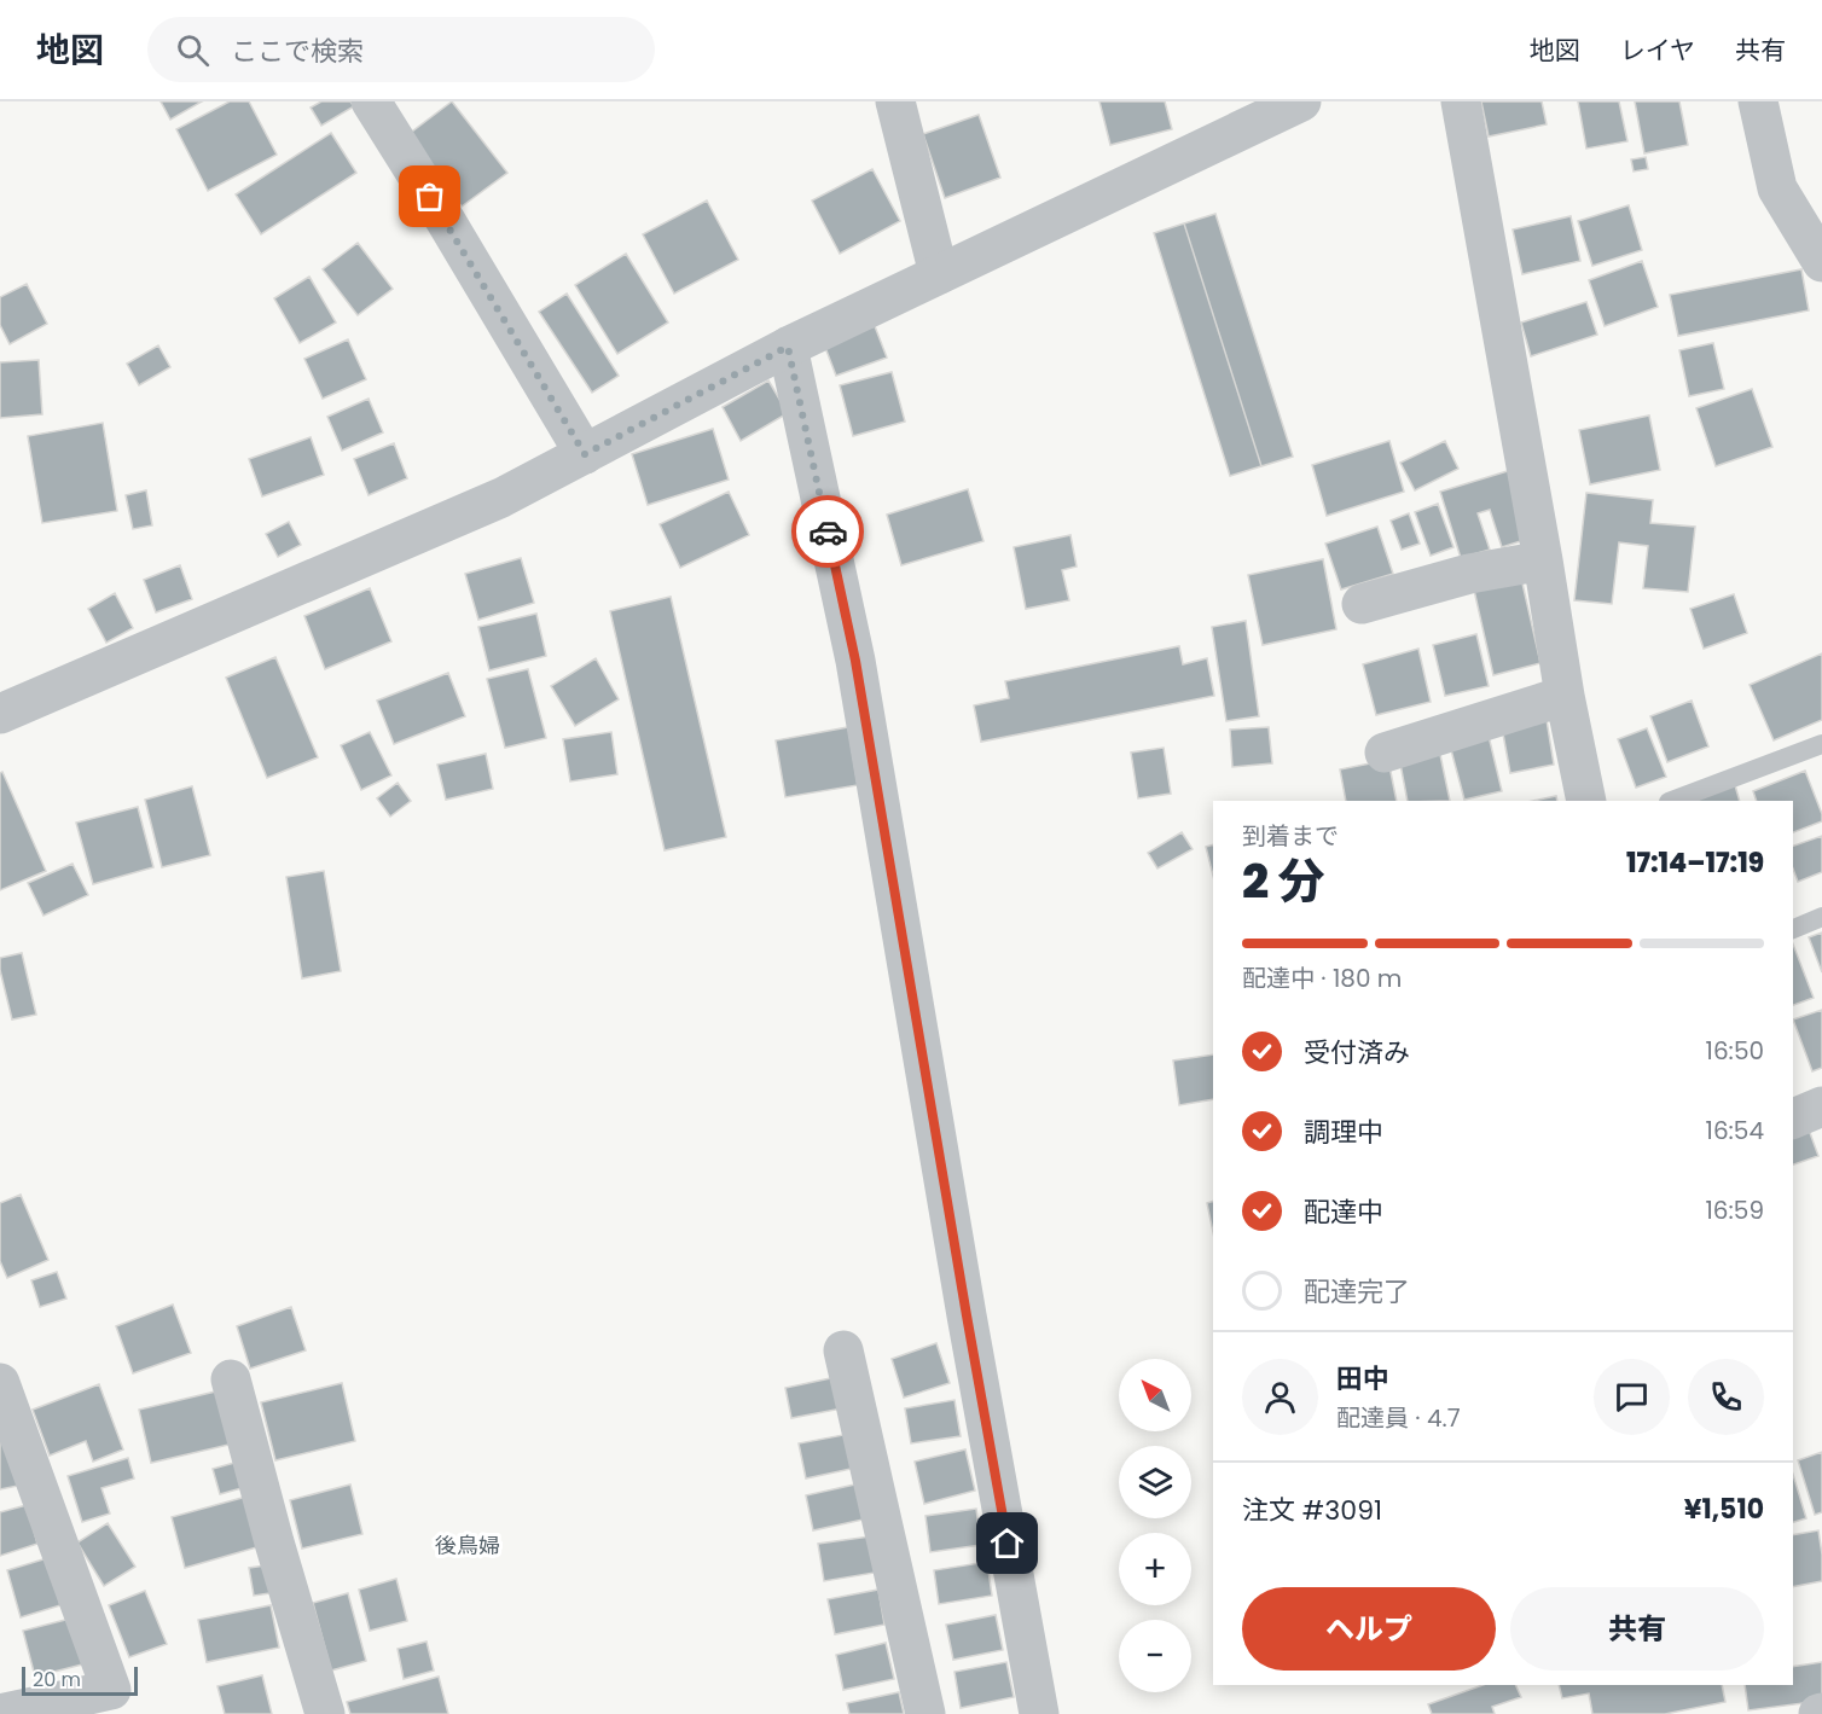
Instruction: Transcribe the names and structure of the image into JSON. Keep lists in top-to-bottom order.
{
  "districts": ["後鳥婦"],
  "scale_bar": "20 m",
  "north": "top left",
  "page": {
    "header": "地図",
    "search": "ここで検索",
    "nav": ["地図", "レイヤ", "共有"],
    "heading": ["2 分", "到着まで", "17:14–17:19"],
    "panel": [
      "田中",
      "配達員 · 4.7",
      "注文 #3091",
      "¥1,510"
    ],
    "bar": "配達中 · 180 m",
    "list": [
      ["受付済み", "16:50"],
      ["調理中", "16:54"],
      ["配達中", "16:59"],
      "配達完了"
    ],
    "map_buttons": ["+", "−"],
    "buttons": ["ヘルプ", "共有"],
    "scale": "20 m"
  }
}
